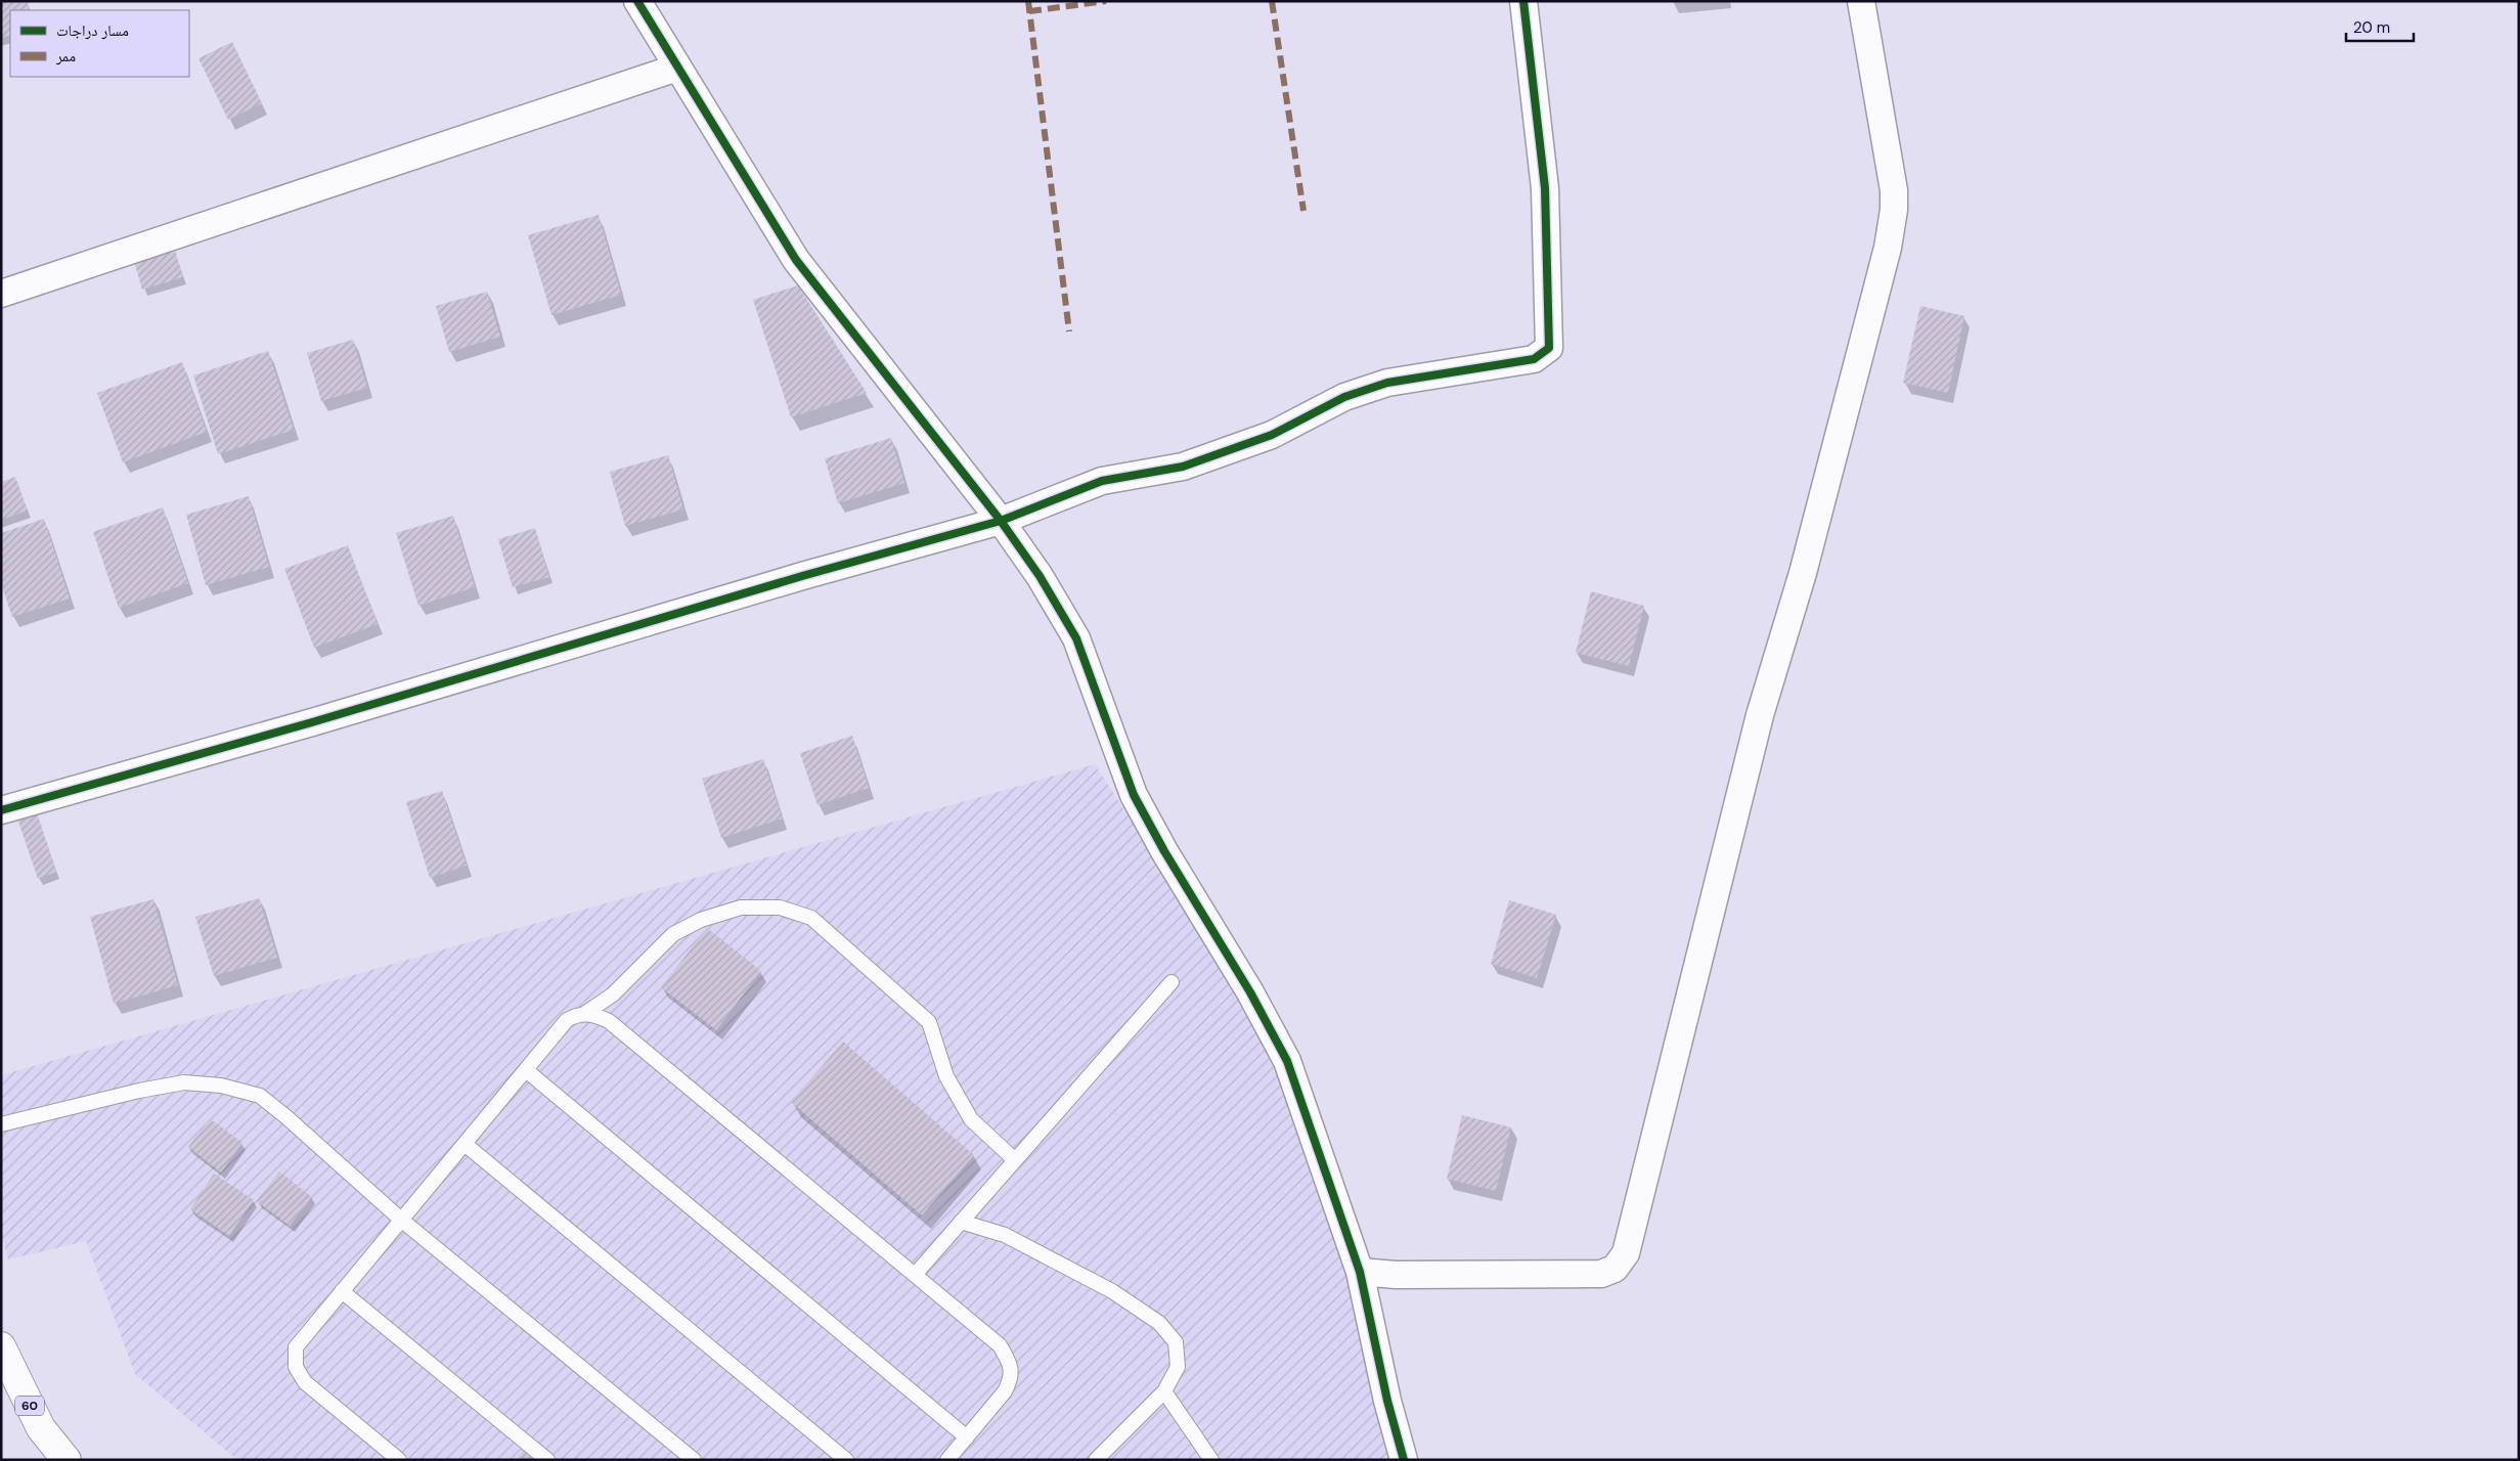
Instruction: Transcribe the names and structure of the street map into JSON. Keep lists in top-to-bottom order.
{
  "streets": {
    "highway": ["60"]
  },
  "legend": ["مسار دراجات", "ممر"],
  "scale_bar": "20 m"
}
